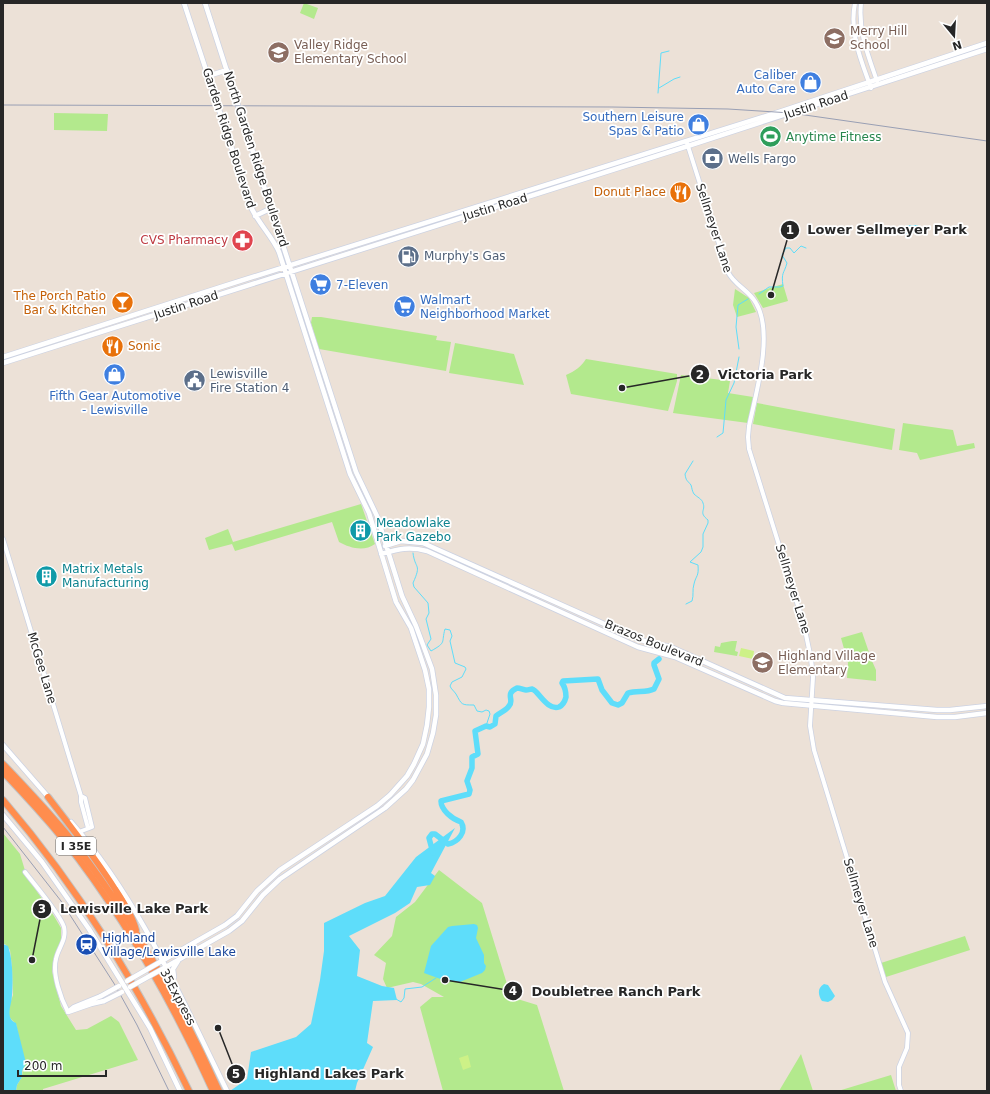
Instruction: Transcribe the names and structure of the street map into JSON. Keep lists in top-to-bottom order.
{
  "streets": {
    "highway": ["I 35E", "35Express"],
    "main road": [
      "Justin Road",
      "Garden Ridge Boulevard",
      "North Garden Ridge Boulevard",
      "Brazos Boulevard"
    ],
    "street": ["Sellmeyer Lane", "McGee Lane"]
  },
  "crossings": [
    ["Justin Road", "Garden Ridge Boulevard"],
    ["Justin Road", "North Garden Ridge Boulevard"],
    ["Justin Road", "Sellmeyer Lane"],
    ["Sellmeyer Lane", "Brazos Boulevard"],
    ["I 35E", "35Express"]
  ],
  "places": {
    "school or university": ["Merry Hill School", "Valley Ridge Elementary School", "Highland Village Elementary"],
    "shop": ["Caliber Auto Care", "Southern Leisure Spas & Patio", "Fifth Gear Automotive - Lewisville"],
    "sports": ["Anytime Fitness"],
    "bank": ["Wells Fargo"],
    "restaurant": ["Donut Place", "Sonic"],
    "pharmacy": ["CVS Pharmacy"],
    "fuel station": ["Murphy's Gas"],
    "supermarket": ["7-Eleven", "Walmart Neighborhood Market"],
    "other": [
      "Lower Sellmeyer Park",
      "Victoria Park",
      "Lewisville Lake Park",
      "Doubletree Ranch Park",
      "Highland Lakes Park"
    ],
    "bar": ["The Porch Patio Bar & Kitchen"],
    "public building": ["Lewisville Fire Station 4"],
    "building": ["Meadowlake Park Gazebo", "Matrix Metals Manufacturing"],
    "station": ["Highland Village/Lewisville Lake"]
  },
  "scale_bar": "200 m",
  "north": "bottom"
}
